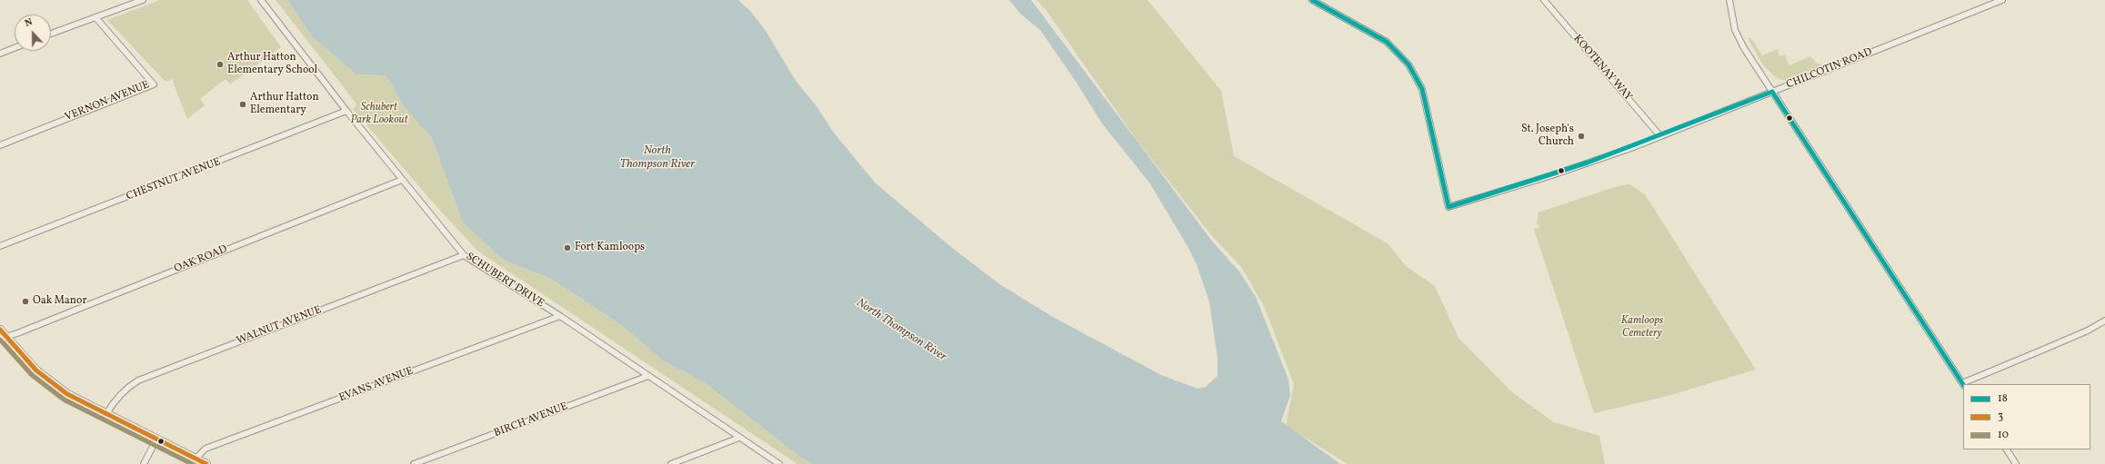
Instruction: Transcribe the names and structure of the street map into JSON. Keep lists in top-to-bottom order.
{
  "streets": {
    "street": [
      "KOOTENAY WAY",
      "CHILCOTIN ROAD",
      "VERNON AVENUE",
      "CHESTNUT AVENUE",
      "OAK ROAD",
      "SCHUBERT DRIVE",
      "WALNUT AVENUE",
      "EVANS AVENUE",
      "BIRCH AVENUE"
    ]
  },
  "crossings": [
    ["KOOTENAY WAY", "CHILCOTIN ROAD"],
    ["CHESTNUT AVENUE", "SCHUBERT DRIVE"],
    ["OAK ROAD", "SCHUBERT DRIVE"],
    ["SCHUBERT DRIVE", "WALNUT AVENUE"],
    ["SCHUBERT DRIVE", "EVANS AVENUE"],
    ["SCHUBERT DRIVE", "BIRCH AVENUE"]
  ],
  "water": ["North Thompson River"],
  "parks": ["Schubert Park Lookout", "Kamloops Cemetery"],
  "places": [
    "Arthur Hatton Elementary School",
    "Arthur Hatton Elementary",
    "St. Joseph's Church",
    "Fort Kamloops",
    "Oak Manor"
  ],
  "lines": ["transit line 18", "transit line 3", "transit line 10"],
  "legend": ["18", "3", "10"],
  "north": "top"
}
